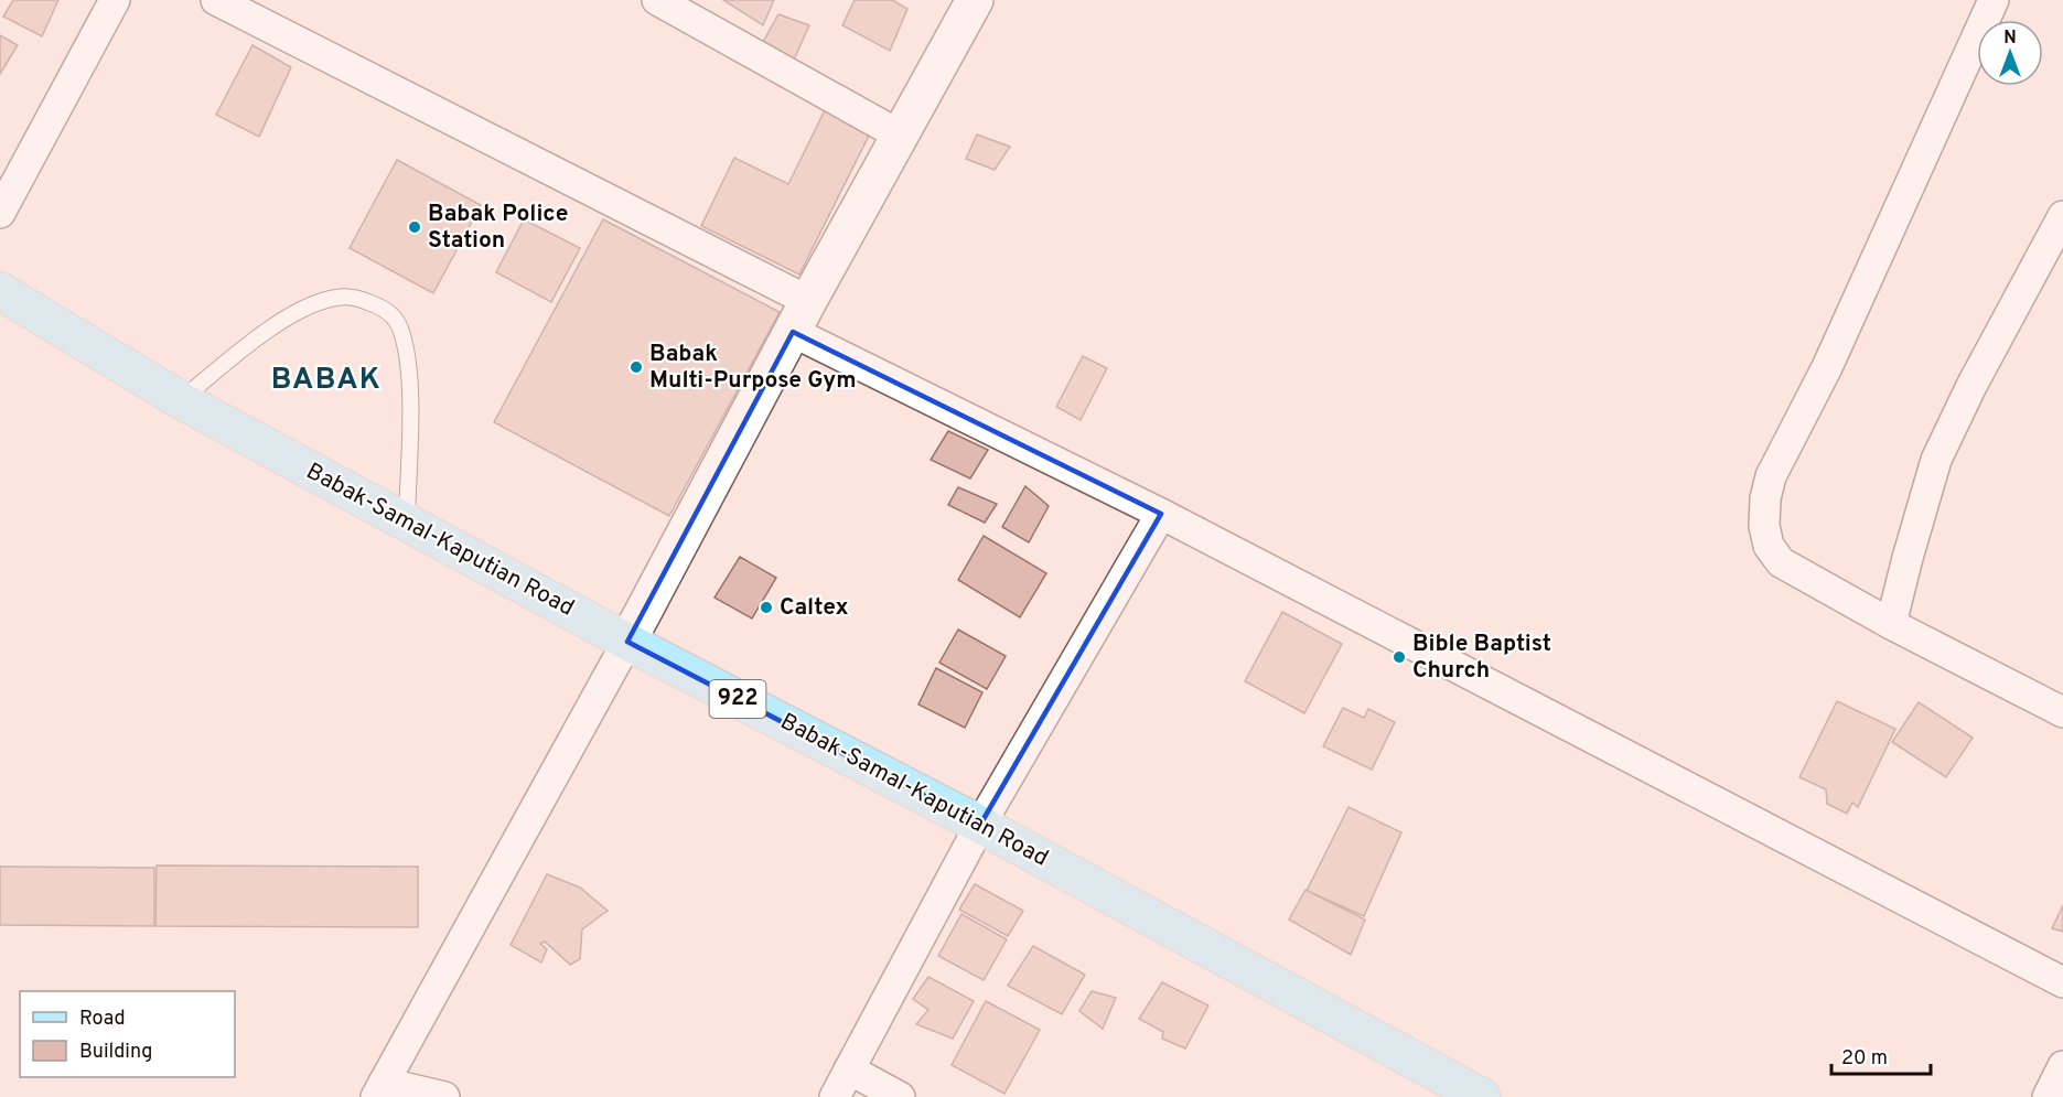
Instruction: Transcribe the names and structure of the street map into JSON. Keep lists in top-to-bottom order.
{
  "streets": {
    "main road": ["Babak-Samal-Kaputian Road", "922"]
  },
  "districts": ["BABAK"],
  "places": [
    "Babak Police Station",
    "Babak Multi-Purpose Gym",
    "Caltex",
    "Bible Baptist Church"
  ],
  "legend": ["Road", "Building"],
  "scale_bar": "20 m",
  "north": "top"
}
